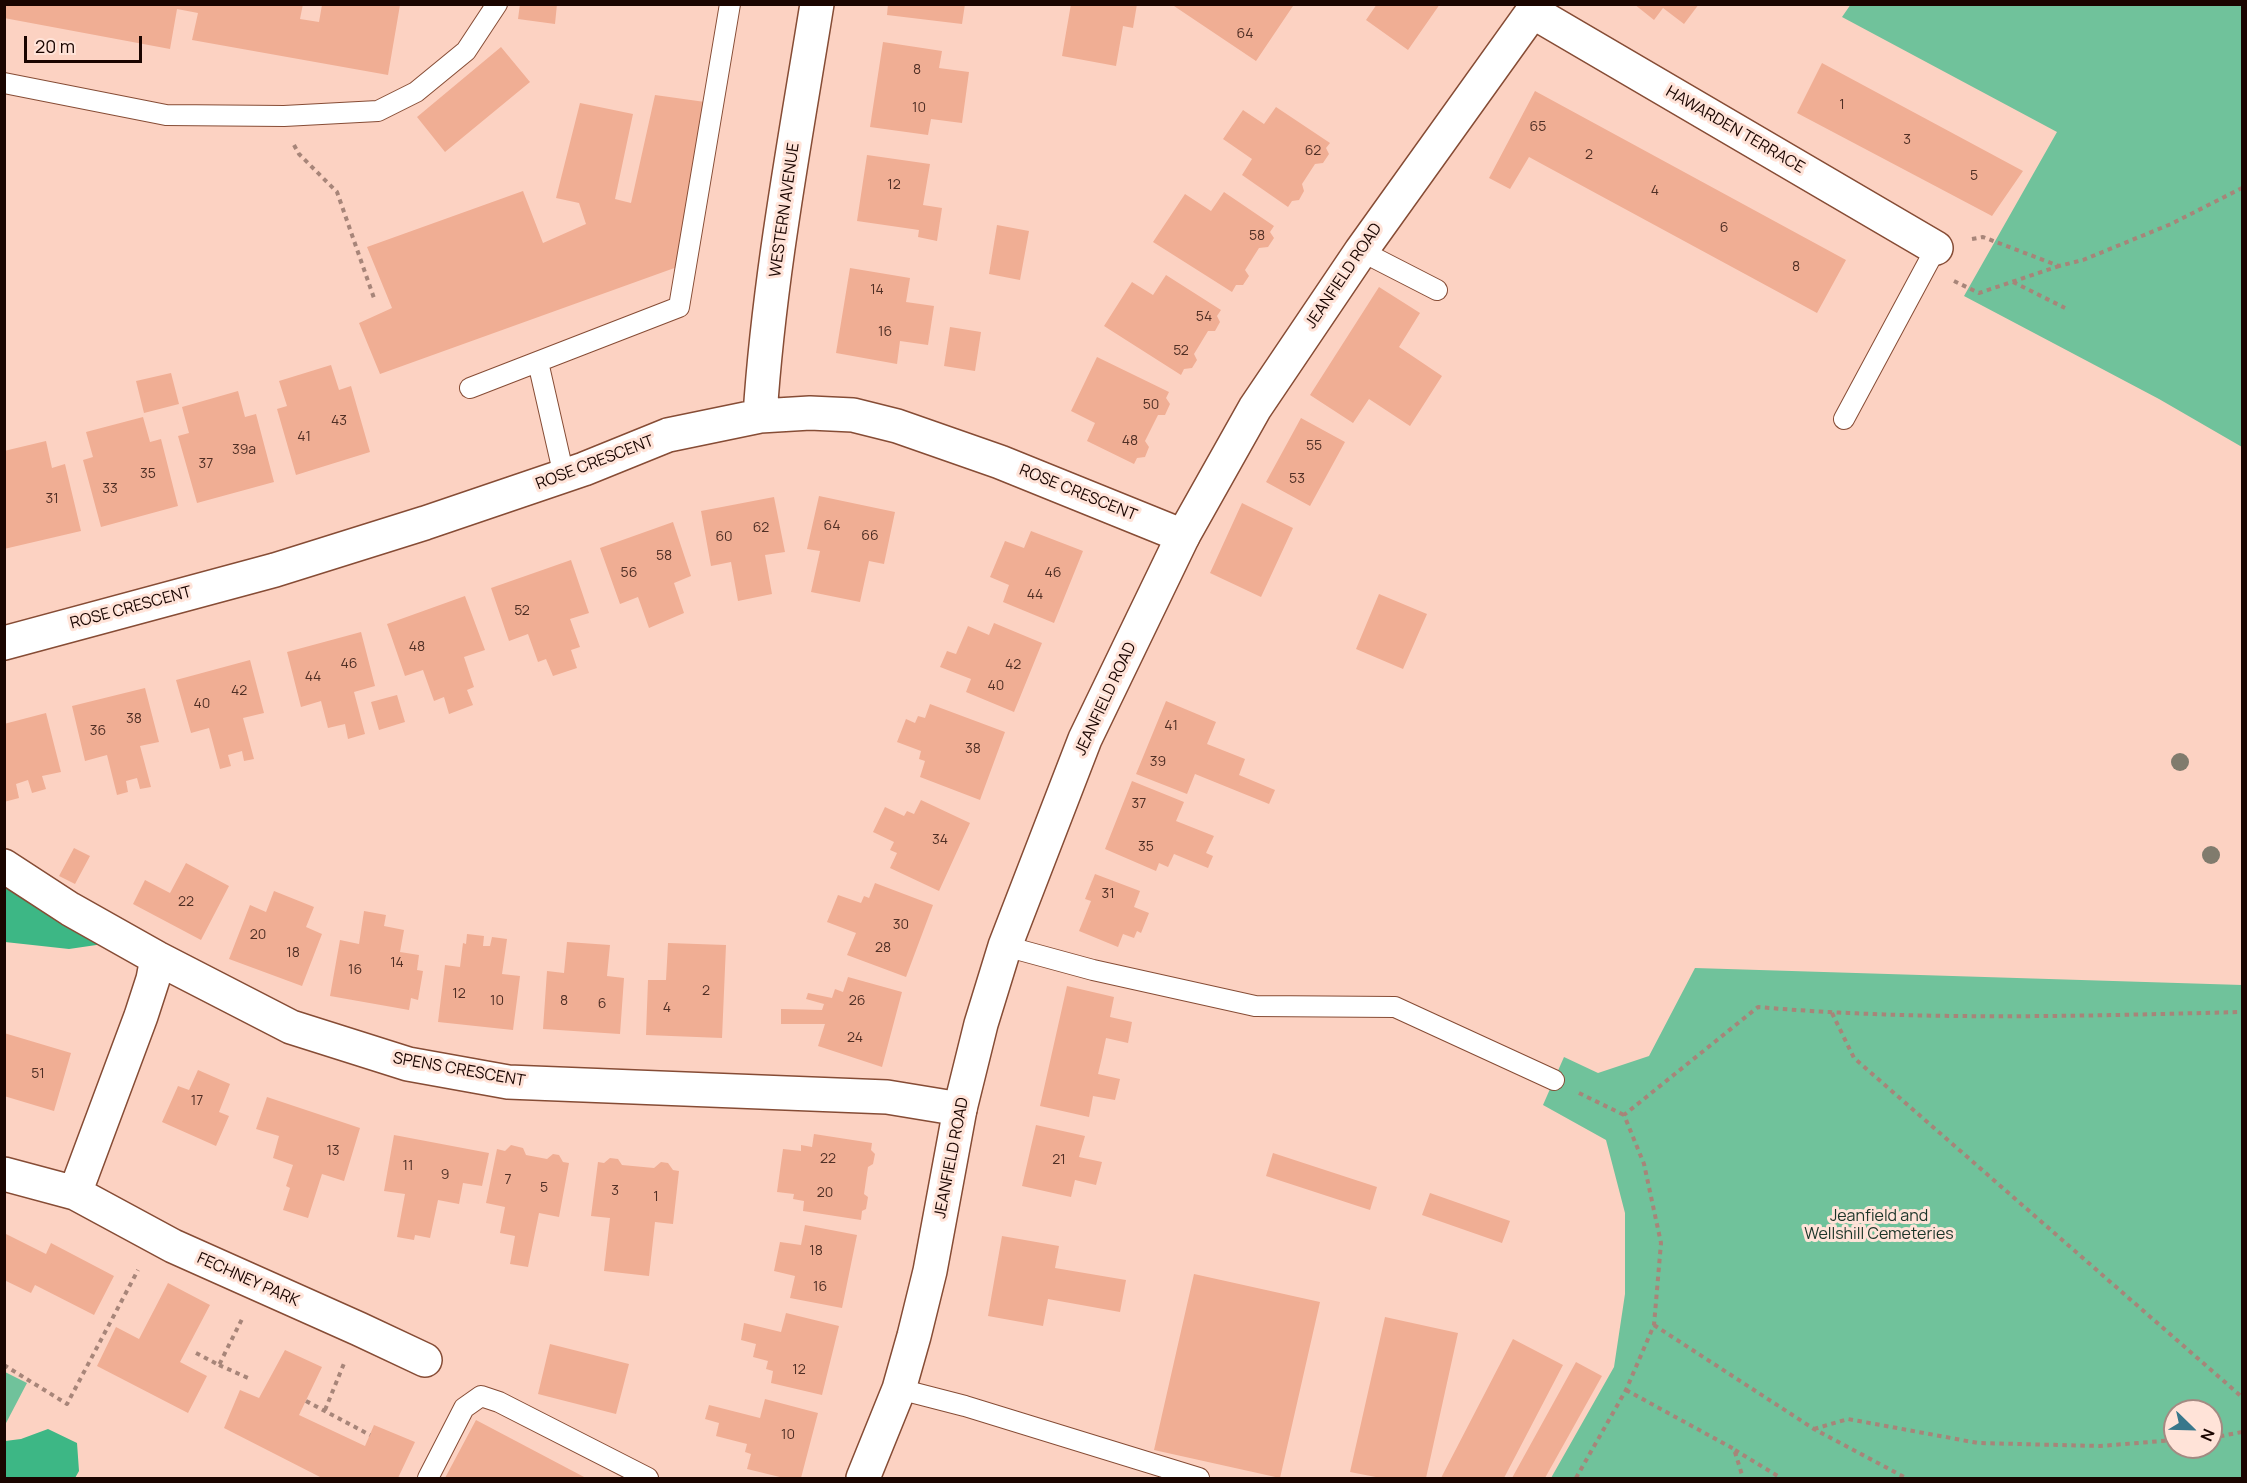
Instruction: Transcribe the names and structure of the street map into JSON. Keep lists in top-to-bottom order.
{
  "streets": {
    "street": [
      "HAWARDEN TERRACE",
      "WESTERN AVENUE",
      "JEANFIELD ROAD",
      "ROSE CRESCENT",
      "SPENS CRESCENT",
      "FECHNEY PARK"
    ]
  },
  "crossings": [
    ["HAWARDEN TERRACE", "JEANFIELD ROAD"],
    ["WESTERN AVENUE", "ROSE CRESCENT"],
    ["JEANFIELD ROAD", "ROSE CRESCENT"],
    ["JEANFIELD ROAD", "SPENS CRESCENT"]
  ],
  "parks": ["Jeanfield and Wellshill Cemeteries"],
  "house_numbers": [
    "64",
    "8",
    "1",
    "10",
    "65",
    "3",
    "62",
    "2",
    "5",
    "12",
    "4",
    "6",
    "58",
    "8",
    "14",
    "54",
    "16",
    "52",
    "50",
    "43",
    "41",
    "48",
    "55",
    "39a",
    "37",
    "35",
    "53",
    "33",
    "31",
    "64",
    "62",
    "66",
    "60",
    "58",
    "56",
    "46",
    "44",
    "52",
    "48",
    "46",
    "42",
    "44",
    "40",
    "42",
    "40",
    "38",
    "41",
    "36",
    "38",
    "39",
    "37",
    "34",
    "35",
    "31",
    "22",
    "30",
    "20",
    "28",
    "18",
    "14",
    "16",
    "2",
    "12",
    "10",
    "8",
    "26",
    "6",
    "4",
    "24",
    "51",
    "17",
    "13",
    "22",
    "21",
    "11",
    "9",
    "7",
    "5",
    "3",
    "20",
    "1",
    "18",
    "16",
    "12",
    "10"
  ],
  "scale_bar": "20 m",
  "north": "bottom right"
}
